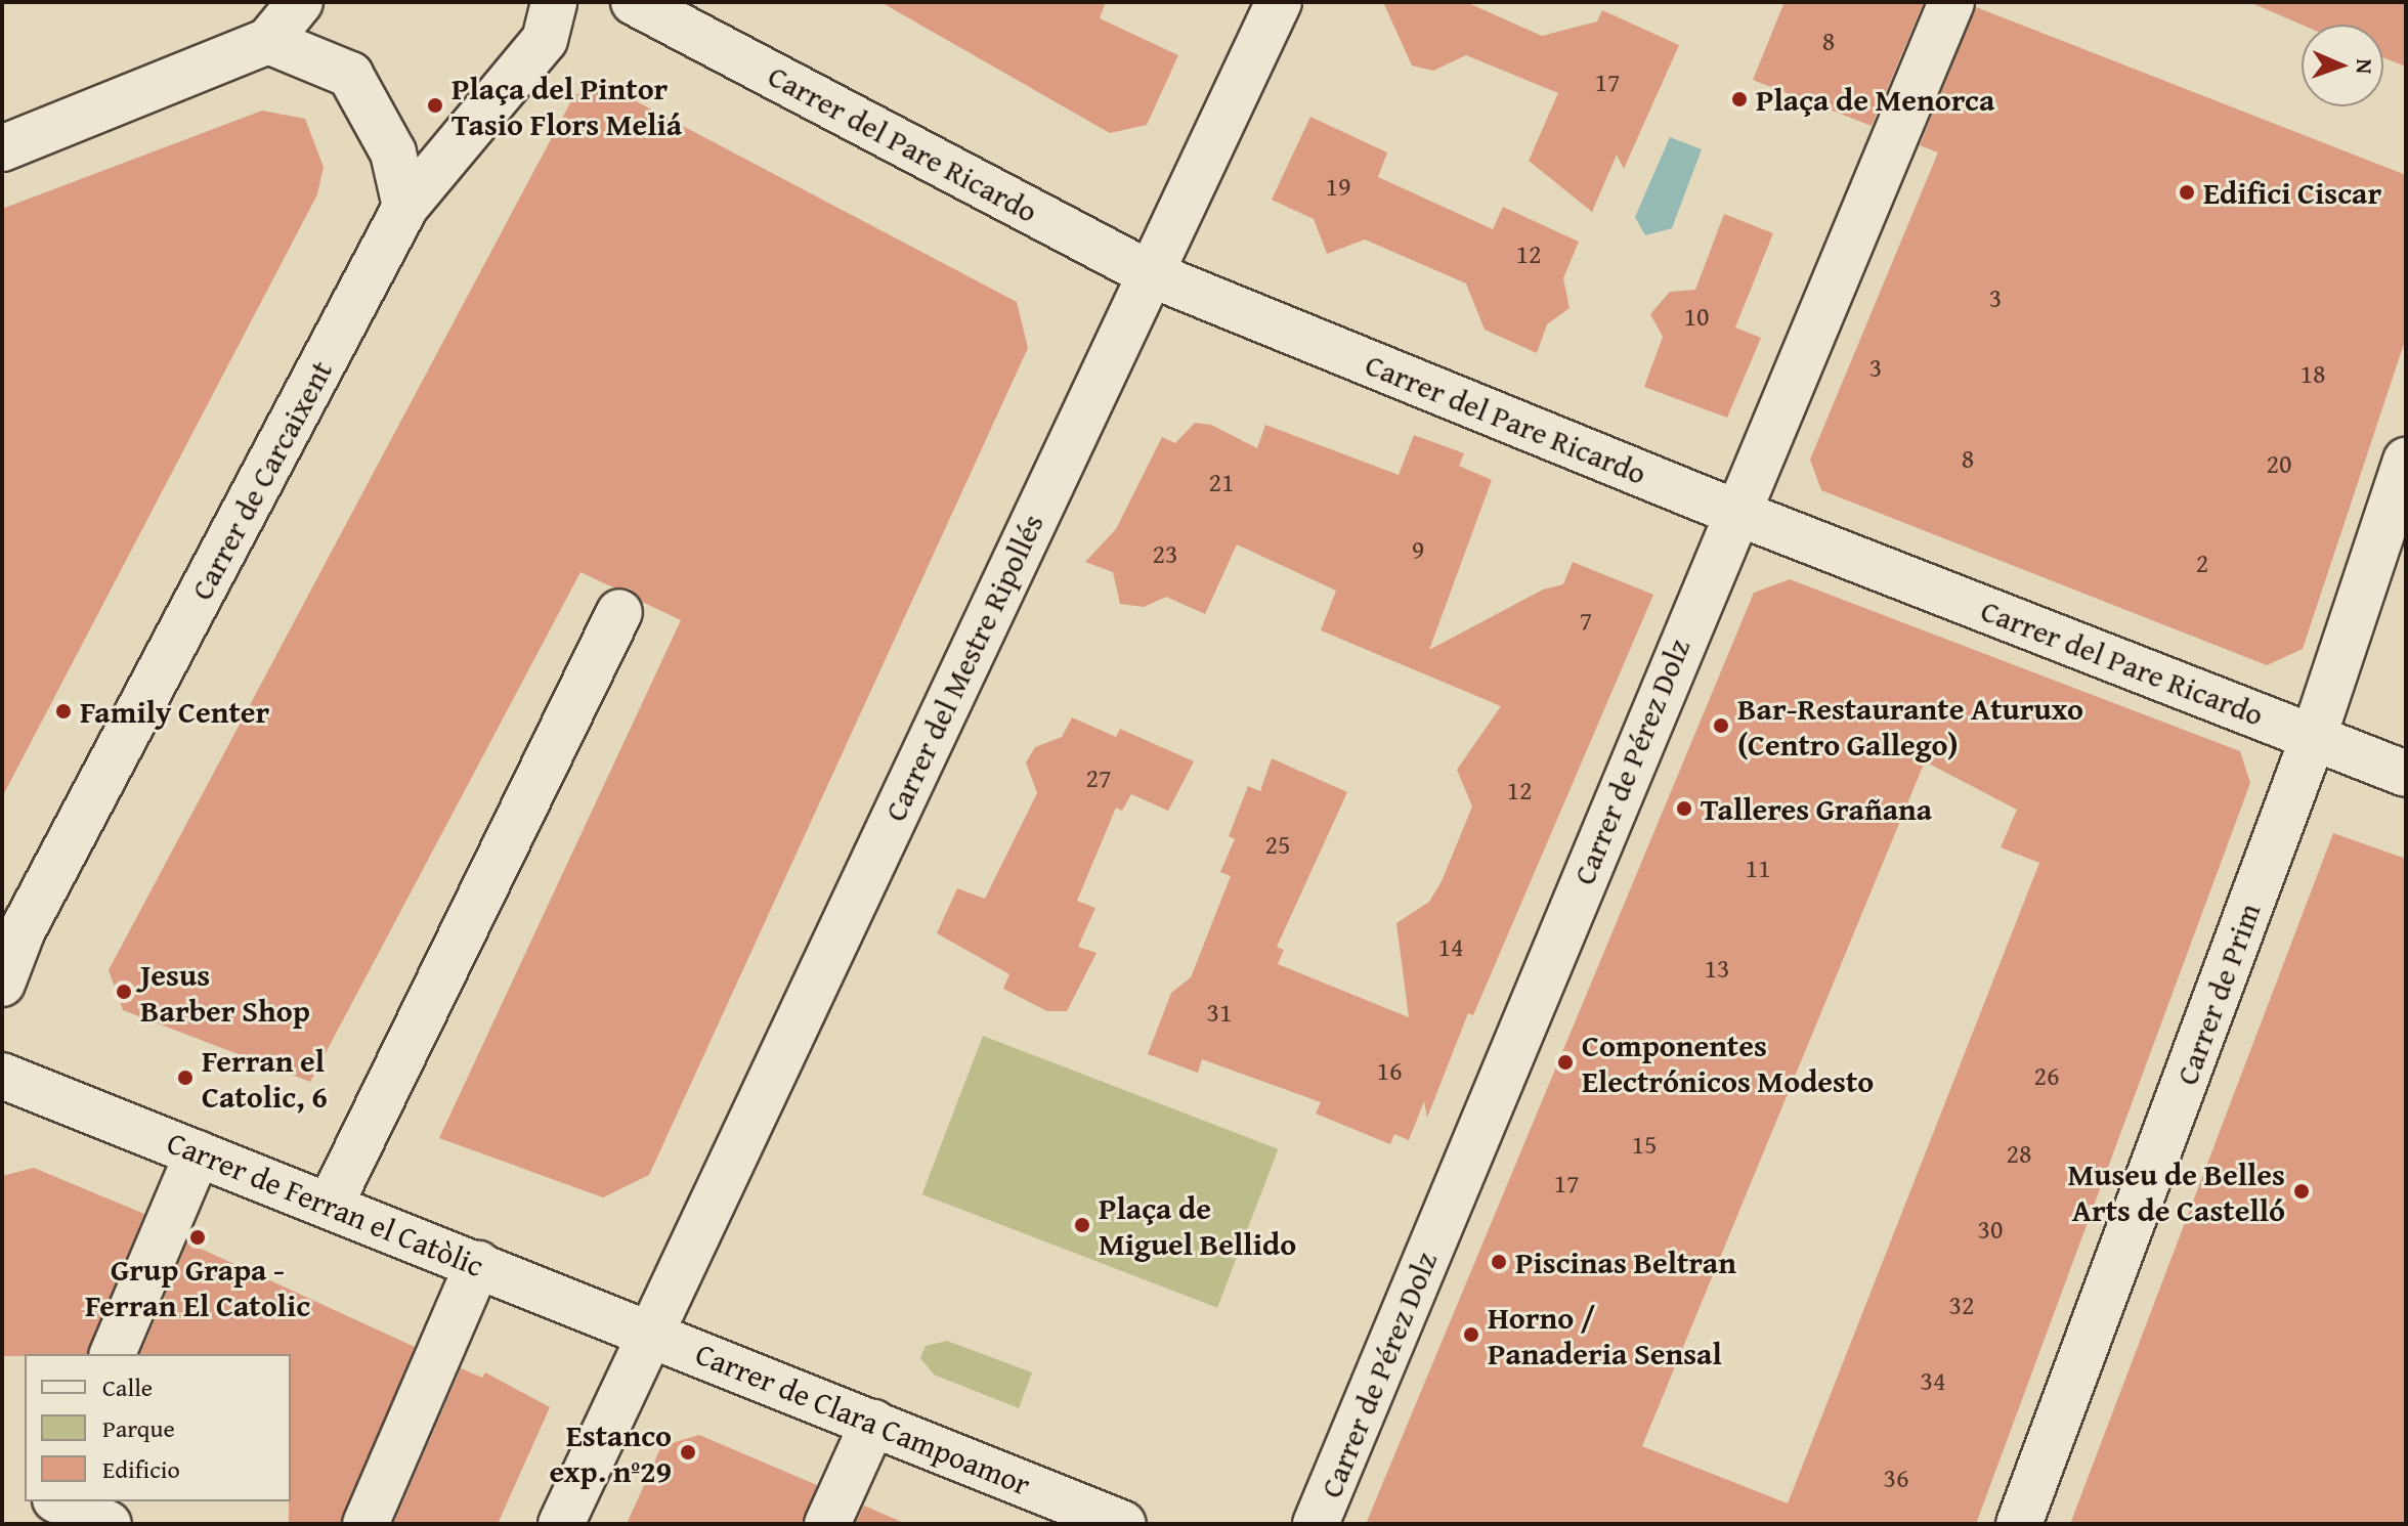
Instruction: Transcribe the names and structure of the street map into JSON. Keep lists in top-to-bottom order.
{
  "streets": {
    "street": [
      "Carrer del Pare Ricardo",
      "Carrer de Carcaixent",
      "Carrer del Mestre Ripollés",
      "Carrer de Pérez Dolz",
      "Carrer de Prim",
      "Carrer de Ferran el Catòlic",
      "Carrer de Clara Campoamor"
    ]
  },
  "crossings": [
    ["Carrer del Pare Ricardo", "Carrer del Mestre Ripollés"],
    ["Carrer del Pare Ricardo", "Carrer de Pérez Dolz"],
    ["Carrer del Pare Ricardo", "Carrer de Prim"],
    ["Carrer del Mestre Ripollés", "Carrer de Ferran el Catòlic"],
    ["Carrer del Mestre Ripollés", "Carrer de Clara Campoamor"],
    ["Carrer de Ferran el Catòlic", "Carrer de Clara Campoamor"]
  ],
  "places": [
    "Plaça de Menorca",
    "Plaça del Pintor Tasio Flors Meliá",
    "Edifici Ciscar",
    "Family Center",
    "Bar-Restaurante Aturuxo (Centro Gallego)",
    "Talleres Grañana",
    "Jesus Barber Shop",
    "Componentes Electrónicos Modesto",
    "Ferran el Catolic, 6",
    "Museu de Belles Arts de Castelló",
    "Plaça de Miguel Bellido",
    "Grup Grapa - Ferran El Catolic",
    "Piscinas Beltran",
    "Horno / Panaderia Sensal",
    "Estanco exp. nº29"
  ],
  "house_numbers": [
    "8",
    "17",
    "19",
    "12",
    "3",
    "10",
    "3",
    "18",
    "8",
    "20",
    "21",
    "9",
    "23",
    "2",
    "7",
    "27",
    "12",
    "25",
    "11",
    "14",
    "13",
    "31",
    "16",
    "26",
    "15",
    "28",
    "17",
    "30",
    "32",
    "34",
    "36"
  ],
  "legend": ["Calle", "Parque", "Edificio"],
  "north": "right"
}
